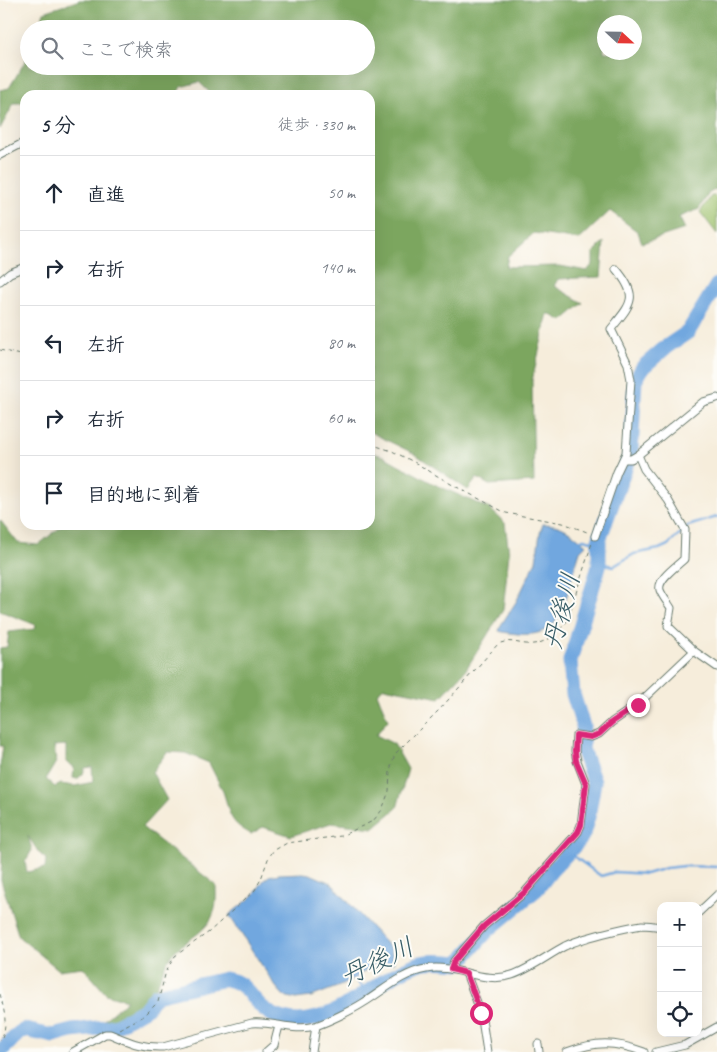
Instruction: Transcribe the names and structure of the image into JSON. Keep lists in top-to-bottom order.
{
  "water": ["丹後川"],
  "north": "right",
  "page": {
    "search": "ここで検索",
    "heading": ["5 分", "徒歩 · 330 m"],
    "list": [
      ["直進", "50 m"],
      ["右折", "140 m"],
      ["左折", "80 m"],
      ["右折", "60 m"],
      "目的地に到着"
    ],
    "map_buttons": ["+", "−"]
  }
}
